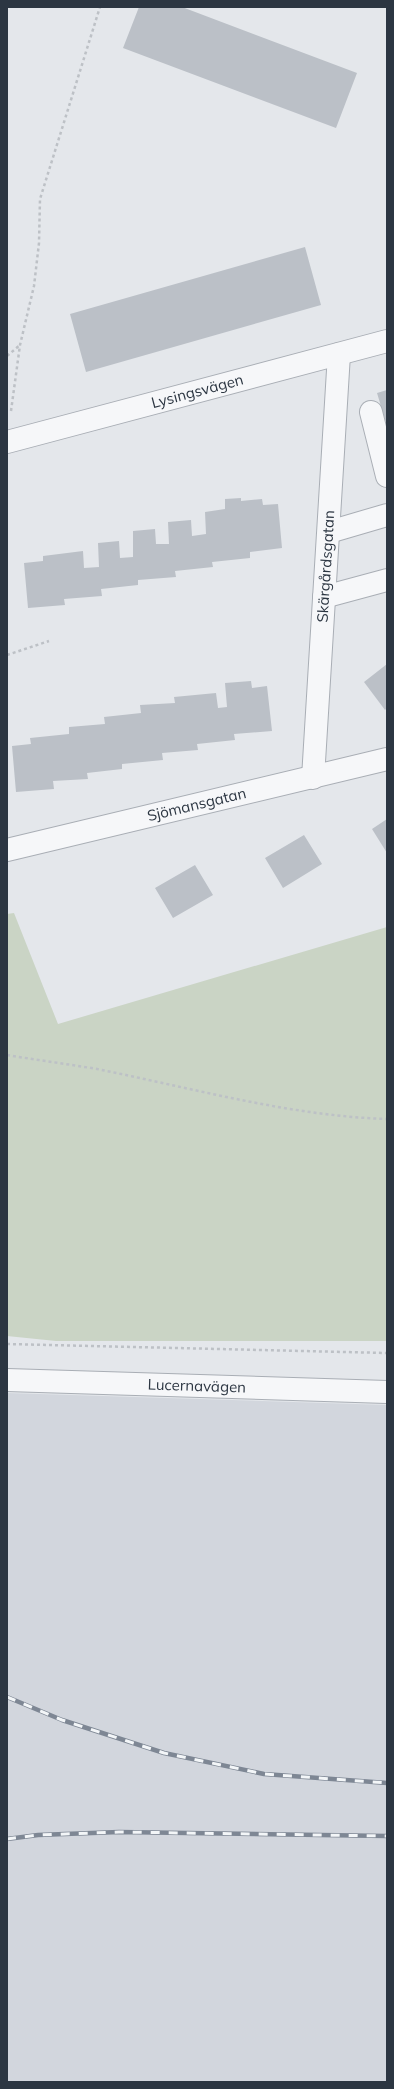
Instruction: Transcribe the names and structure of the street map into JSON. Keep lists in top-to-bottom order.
{
  "streets": {
    "street": [
      "Lysingsvägen",
      "Skärgårdsgatan",
      "Sjömansgatan",
      "Lucernavägen"
    ]
  },
  "crossings": [
    ["Lysingsvägen", "Skärgårdsgatan"],
    ["Skärgårdsgatan", "Sjömansgatan"]
  ]
}
